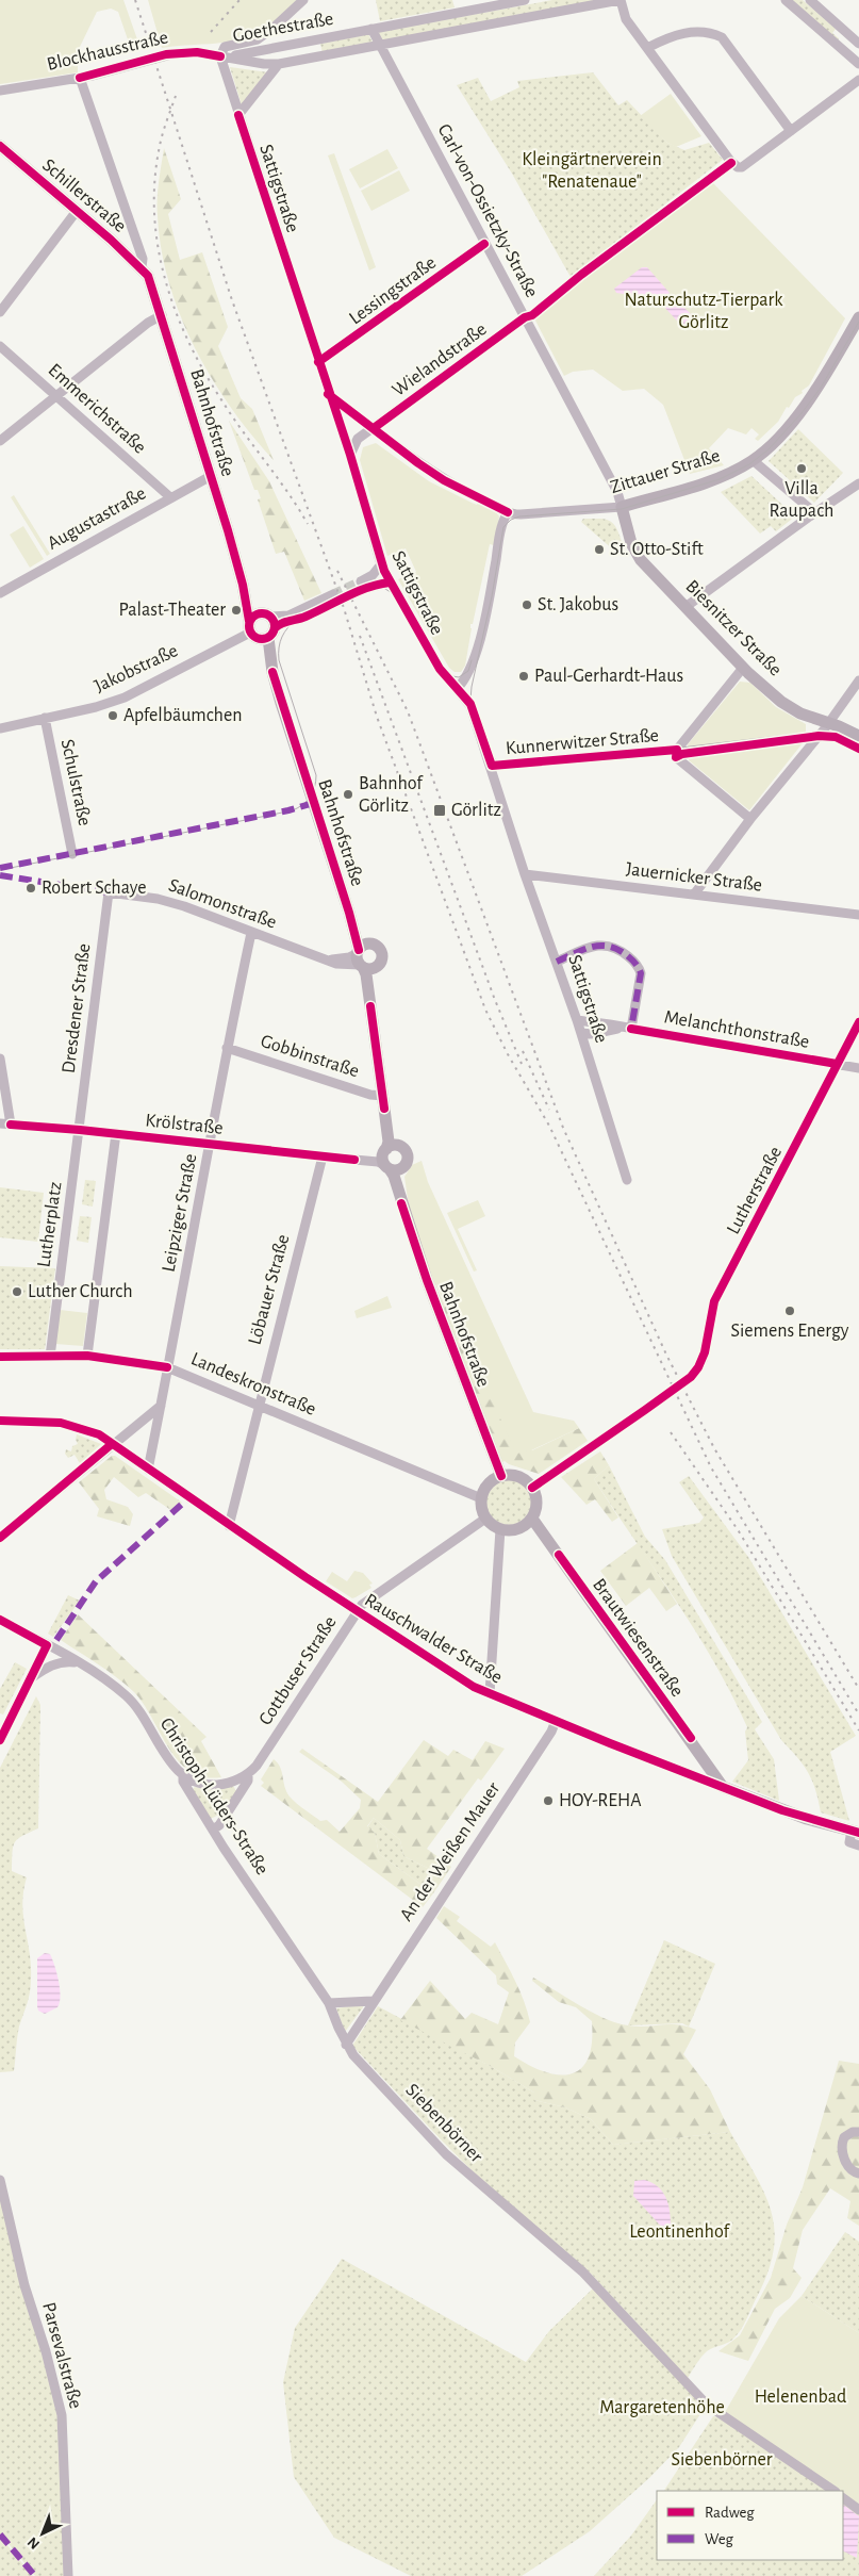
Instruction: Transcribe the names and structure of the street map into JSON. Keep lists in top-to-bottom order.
{
  "streets": {
    "main road": [
      "Schillerstraße",
      "Bahnhofstraße",
      "Zittauer Straße",
      "Biesnitzer Straße",
      "Krölstraße",
      "Brautwiesenstraße",
      "Rauschwalder Straße"
    ],
    "street": [
      "Goethestraße",
      "Blockhausstraße",
      "Sattigstraße",
      "Carl-von-Ossietzky-Straße",
      "Lessingstraße",
      "Wielandstraße",
      "Emmerichstraße",
      "Augustastraße",
      "Jakobstraße",
      "Kunnerwitzer Straße",
      "Schulstraße",
      "Jauernicker Straße",
      "Salomonstraße",
      "Dresdener Straße",
      "Melanchthonstraße",
      "Gobbinstraße",
      "Lutherstraße",
      "Leipziger Straße",
      "Lutherplatz",
      "Löbauer Straße",
      "Landeskronstraße",
      "Cottbuser Straße",
      "Christoph-Lüders-Straße",
      "An der Weißen Mauer",
      "Siebenbörner",
      "Parsevalstraße"
    ]
  },
  "crossings": [
    ["Goethestraße", "Blockhausstraße"],
    ["Goethestraße", "Sattigstraße"],
    ["Goethestraße", "Carl-von-Ossietzky-Straße"],
    ["Blockhausstraße", "Sattigstraße"],
    ["Blockhausstraße", "Bahnhofstraße"],
    ["Sattigstraße", "Lessingstraße"],
    ["Sattigstraße", "Kunnerwitzer Straße"],
    ["Sattigstraße", "Jauernicker Straße"],
    ["Sattigstraße", "Melanchthonstraße"],
    ["Schillerstraße", "Bahnhofstraße"],
    ["Carl-von-Ossietzky-Straße", "Lessingstraße"],
    ["Carl-von-Ossietzky-Straße", "Wielandstraße"],
    ["Carl-von-Ossietzky-Straße", "Zittauer Straße"],
    ["Carl-von-Ossietzky-Straße", "Biesnitzer Straße"],
    ["Wielandstraße", "Zittauer Straße"],
    ["Emmerichstraße", "Augustastraße"],
    ["Bahnhofstraße", "Augustastraße"],
    ["Bahnhofstraße", "Jakobstraße"],
    ["Bahnhofstraße", "Salomonstraße"],
    ["Bahnhofstraße", "Gobbinstraße"],
    ["Bahnhofstraße", "Krölstraße"],
    ["Bahnhofstraße", "Landeskronstraße"],
    ["Bahnhofstraße", "Brautwiesenstraße"],
    ["Bahnhofstraße", "Cottbuser Straße"],
    ["Zittauer Straße", "Biesnitzer Straße"],
    ["Biesnitzer Straße", "Kunnerwitzer Straße"],
    ["Jakobstraße", "Schulstraße"],
    ["Salomonstraße", "Dresdener Straße"],
    ["Salomonstraße", "Leipziger Straße"],
    ["Dresdener Straße", "Krölstraße"],
    ["Dresdener Straße", "Lutherplatz"],
    ["Melanchthonstraße", "Lutherstraße"],
    ["Gobbinstraße", "Leipziger Straße"],
    ["Krölstraße", "Leipziger Straße"],
    ["Krölstraße", "Lutherplatz"],
    ["Krölstraße", "Löbauer Straße"],
    ["Leipziger Straße", "Landeskronstraße"],
    ["Leipziger Straße", "Rauschwalder Straße"],
    ["Lutherplatz", "Landeskronstraße"],
    ["Löbauer Straße", "Landeskronstraße"],
    ["Löbauer Straße", "Rauschwalder Straße"],
    ["Landeskronstraße", "Brautwiesenstraße"],
    ["Landeskronstraße", "Cottbuser Straße"],
    ["Brautwiesenstraße", "Rauschwalder Straße"],
    ["Brautwiesenstraße", "Cottbuser Straße"],
    ["Rauschwalder Straße", "Cottbuser Straße"],
    ["Rauschwalder Straße", "An der Weißen Mauer"],
    ["Cottbuser Straße", "Christoph-Lüders-Straße"],
    ["Christoph-Lüders-Straße", "An der Weißen Mauer"],
    ["Christoph-Lüders-Straße", "Siebenbörner"],
    ["An der Weißen Mauer", "Siebenbörner"]
  ],
  "parks": [
    "Kleingärtnerverein \"Renatenaue\"",
    "Naturschutz-Tierpark Görlitz",
    "Leontinenhof",
    "Helenenbad",
    "Margaretenhöhe",
    "Siebenbörner"
  ],
  "places": {
    "other": [
      "Villa Raupach",
      "St. Otto-Stift",
      "St. Jakobus",
      "Palast-Theater",
      "Paul-Gerhardt-Haus",
      "Apfelbäumchen",
      "Bahnhof Görlitz",
      "Robert Schaye",
      "Luther Church",
      "Siemens Energy",
      "HOY-REHA"
    ],
    "transit": ["Görlitz"]
  },
  "legend": ["Radweg", "Weg"],
  "north": "bottom left"
}
